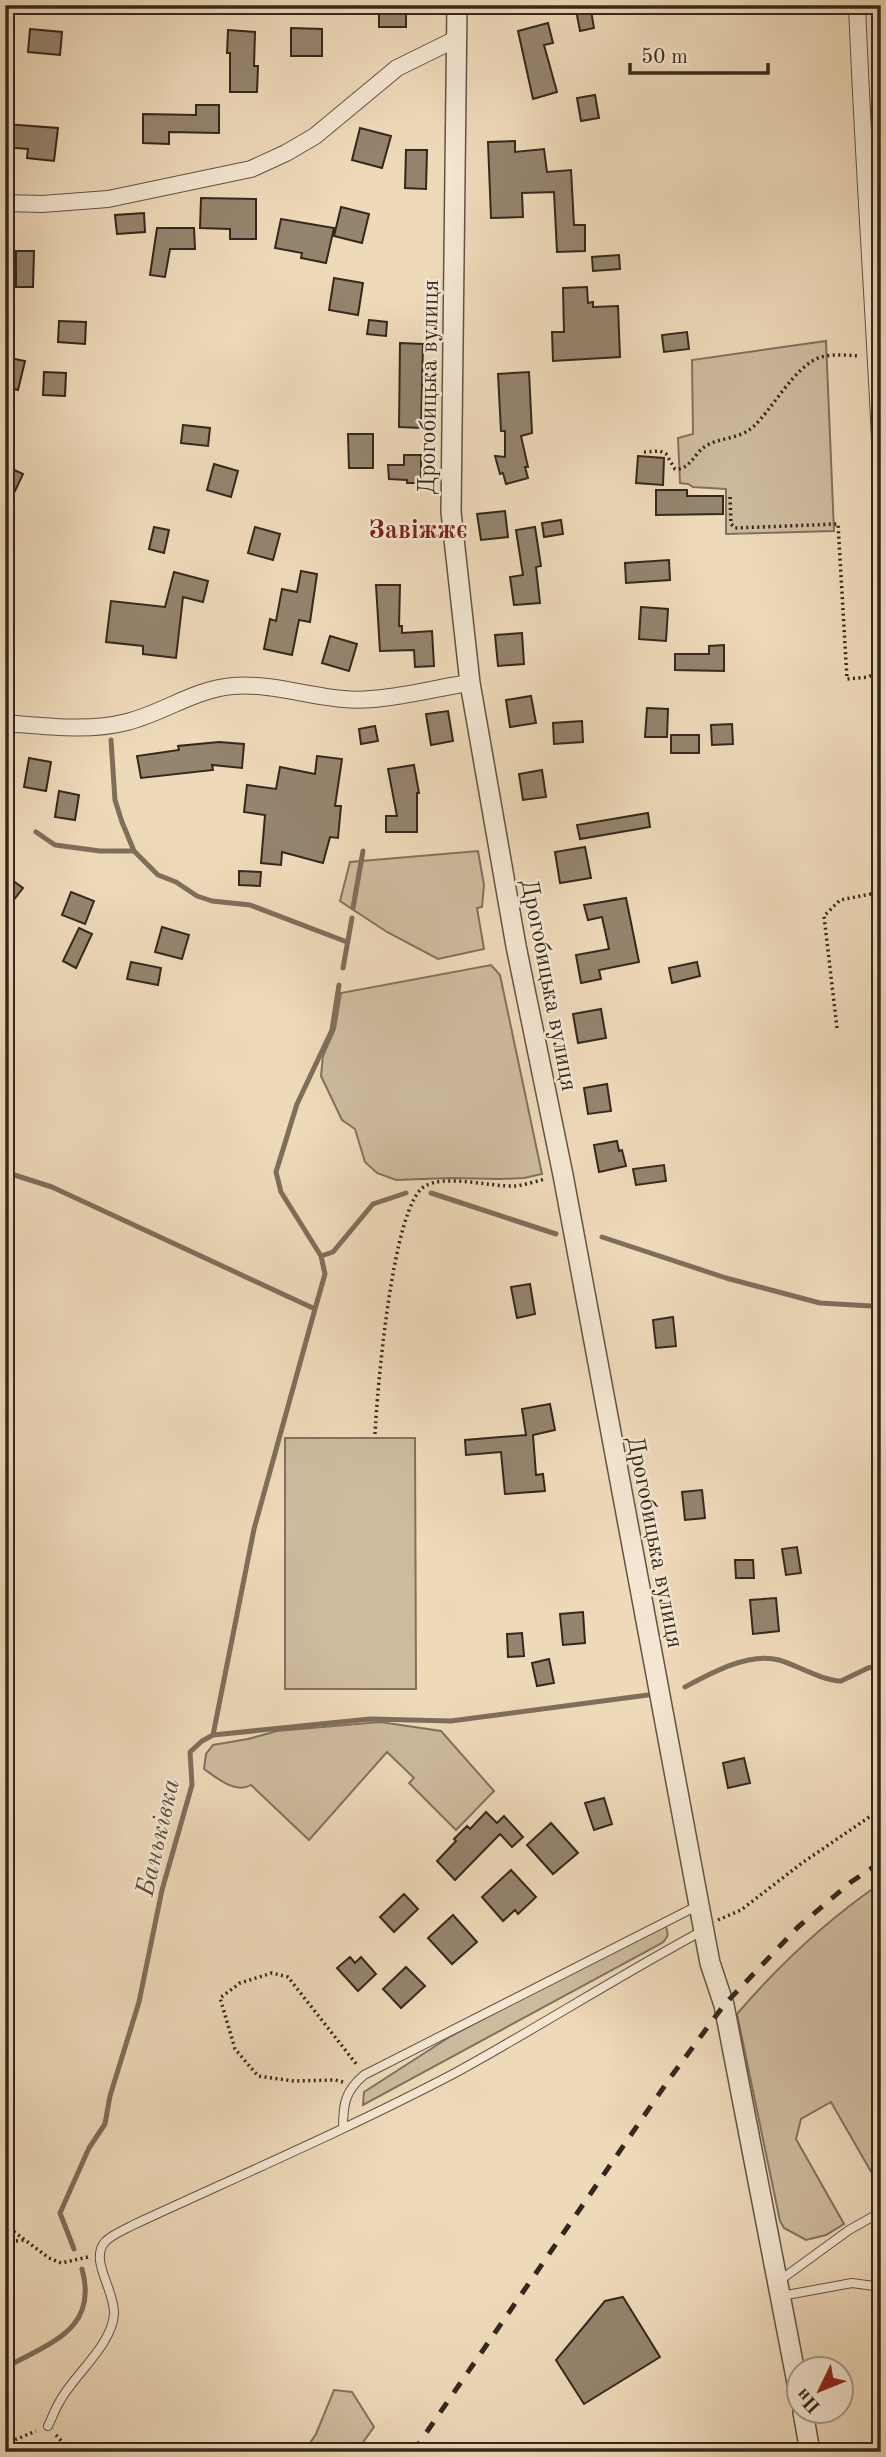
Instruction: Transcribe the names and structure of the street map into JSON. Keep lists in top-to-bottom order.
{
  "streets": {
    "street": ["Дрогобицька вулиця"]
  },
  "districts": ["Завіжжє"],
  "water": ["Баньківка"],
  "scale_bar": "50 m",
  "north": "bottom left"
}
